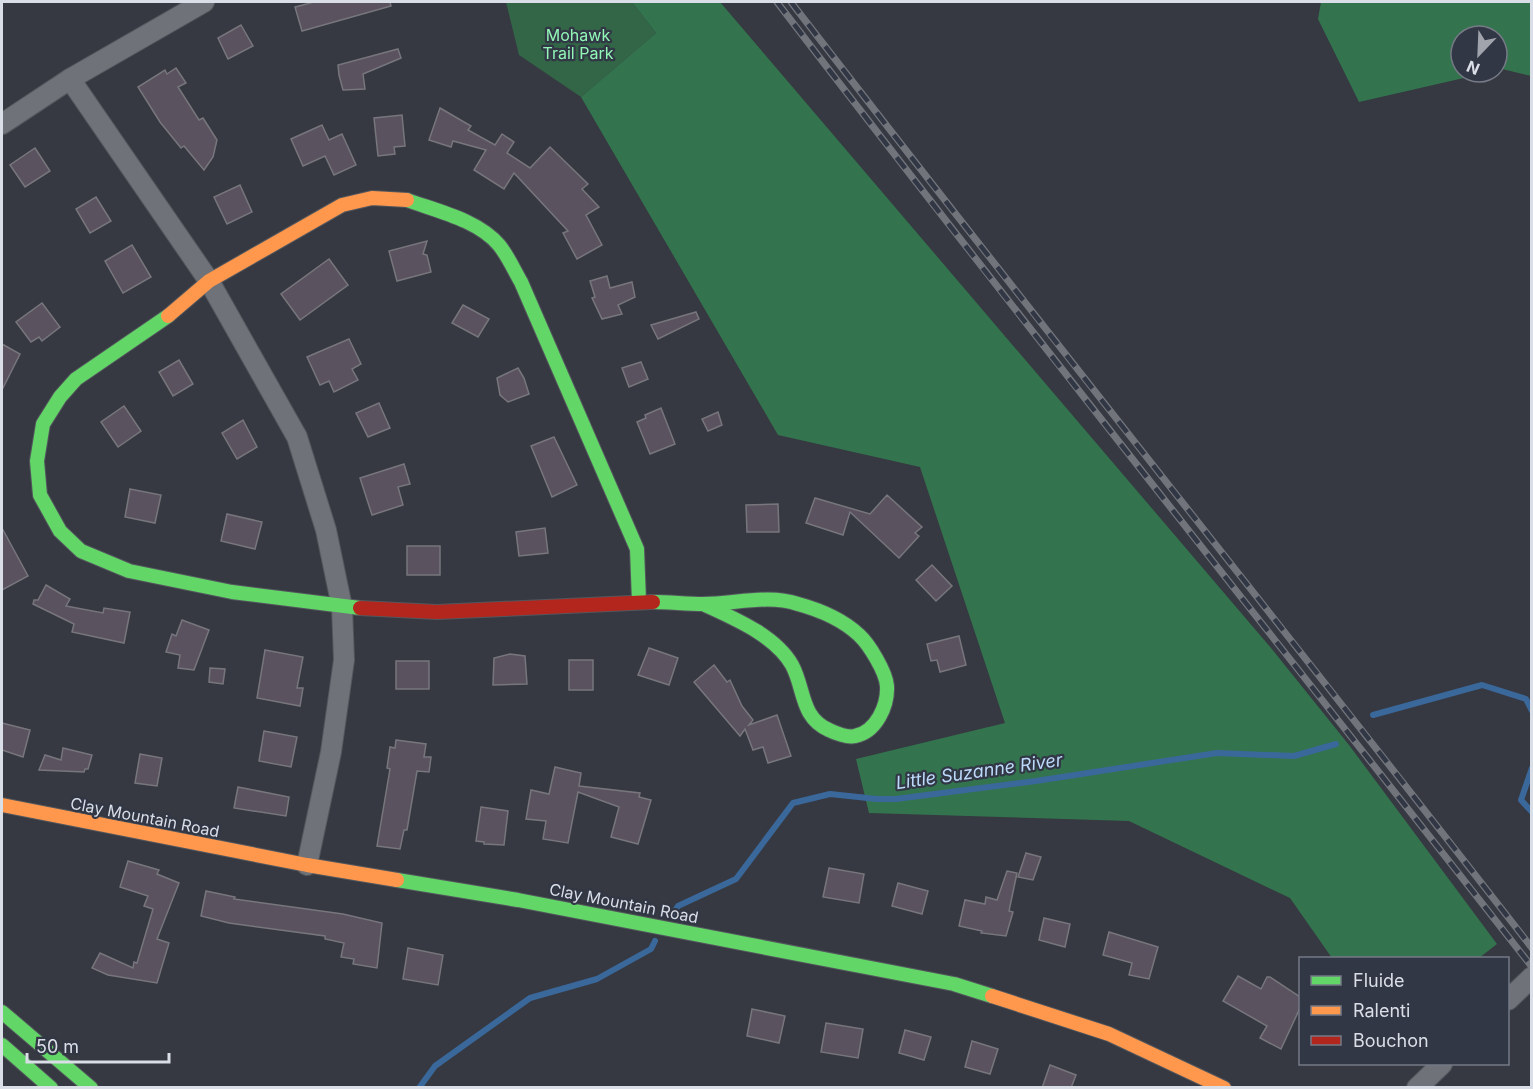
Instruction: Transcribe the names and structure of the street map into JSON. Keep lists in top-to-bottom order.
{
  "streets": {
    "main road": ["Clay Mountain Road"]
  },
  "water": ["Little Suzanne River"],
  "parks": ["Mohawk Trail Park"],
  "legend": ["Fluide", "Ralenti", "Bouchon"],
  "scale_bar": "50 m",
  "north": "bottom left"
}
